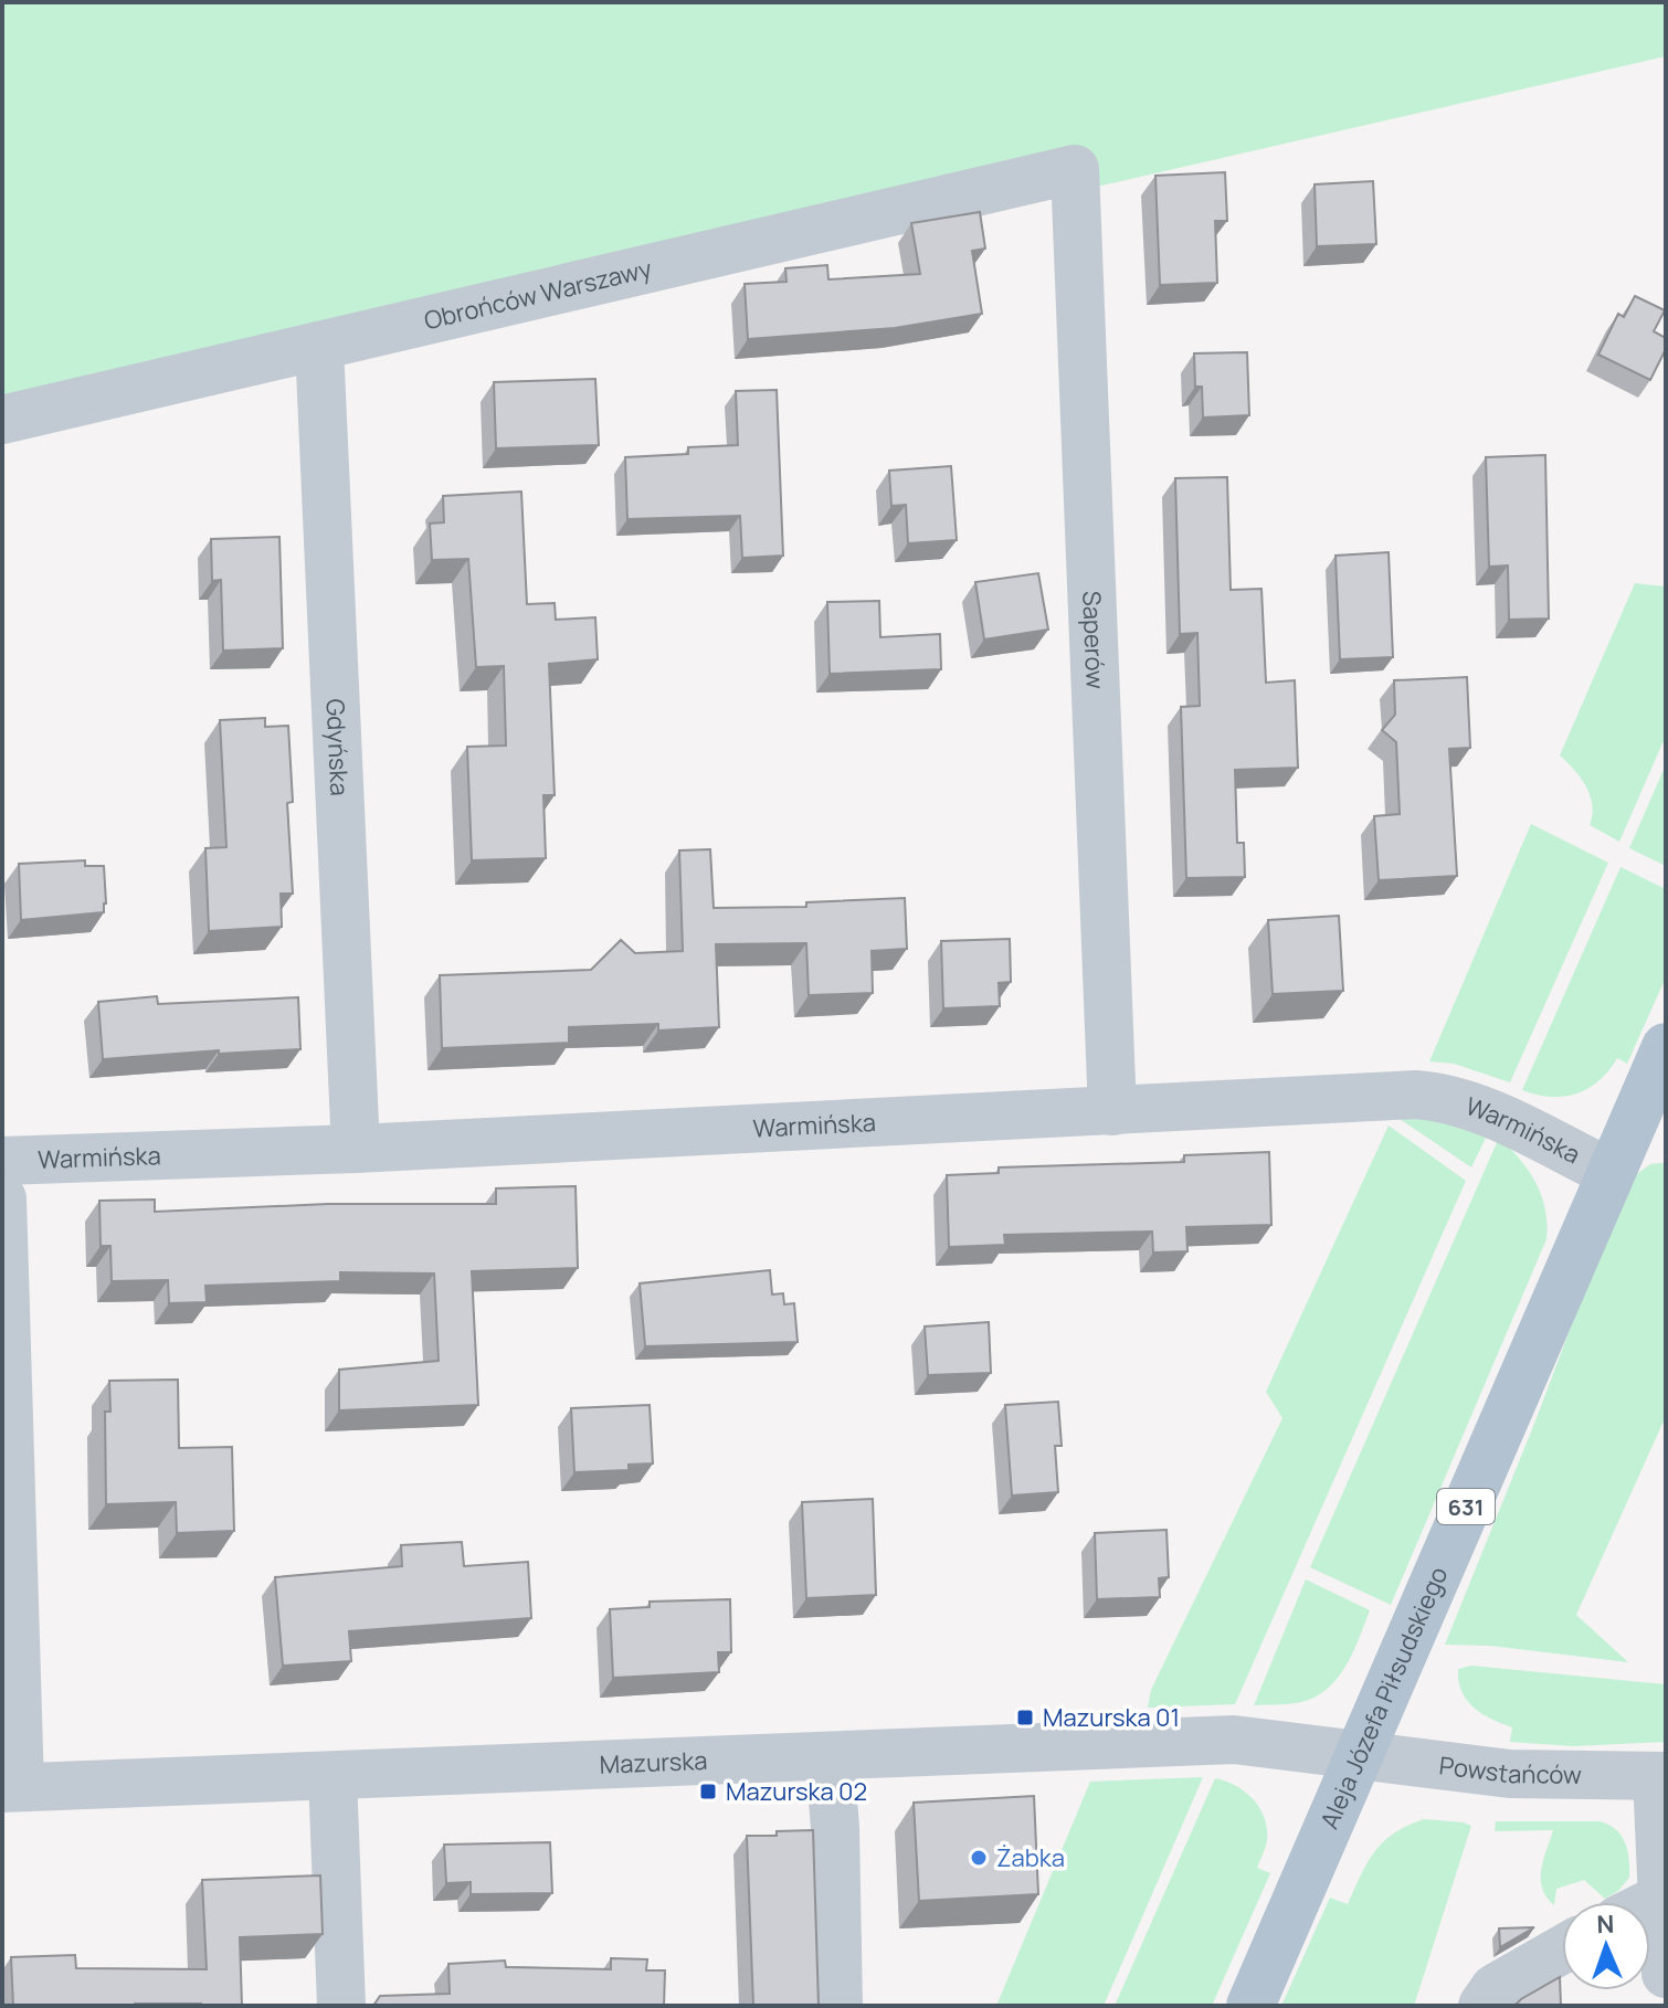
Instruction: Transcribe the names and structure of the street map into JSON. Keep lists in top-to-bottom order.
{
  "streets": {
    "main road": ["631", "Aleja Józefa Piłsudskiego"],
    "street": [
      "Obrońców Warszawy",
      "Saperów",
      "Gdyńska",
      "Warmińska",
      "Mazurska",
      "Powstańców"
    ]
  },
  "crossings": [
    ["Obrońców Warszawy", "Saperów"],
    ["Obrońców Warszawy", "Gdyńska"],
    ["Saperów", "Warmińska"],
    ["Gdyńska", "Warmińska"],
    ["Warmińska", "Aleja Józefa Piłsudskiego"],
    ["Aleja Józefa Piłsudskiego", "Mazurska"],
    ["Aleja Józefa Piłsudskiego", "Powstańców"],
    ["Mazurska", "Powstańców"]
  ],
  "places": {
    "transit": ["Mazurska 01", "Mazurska 02"],
    "other": ["Żabka"]
  },
  "north": "top"
}
